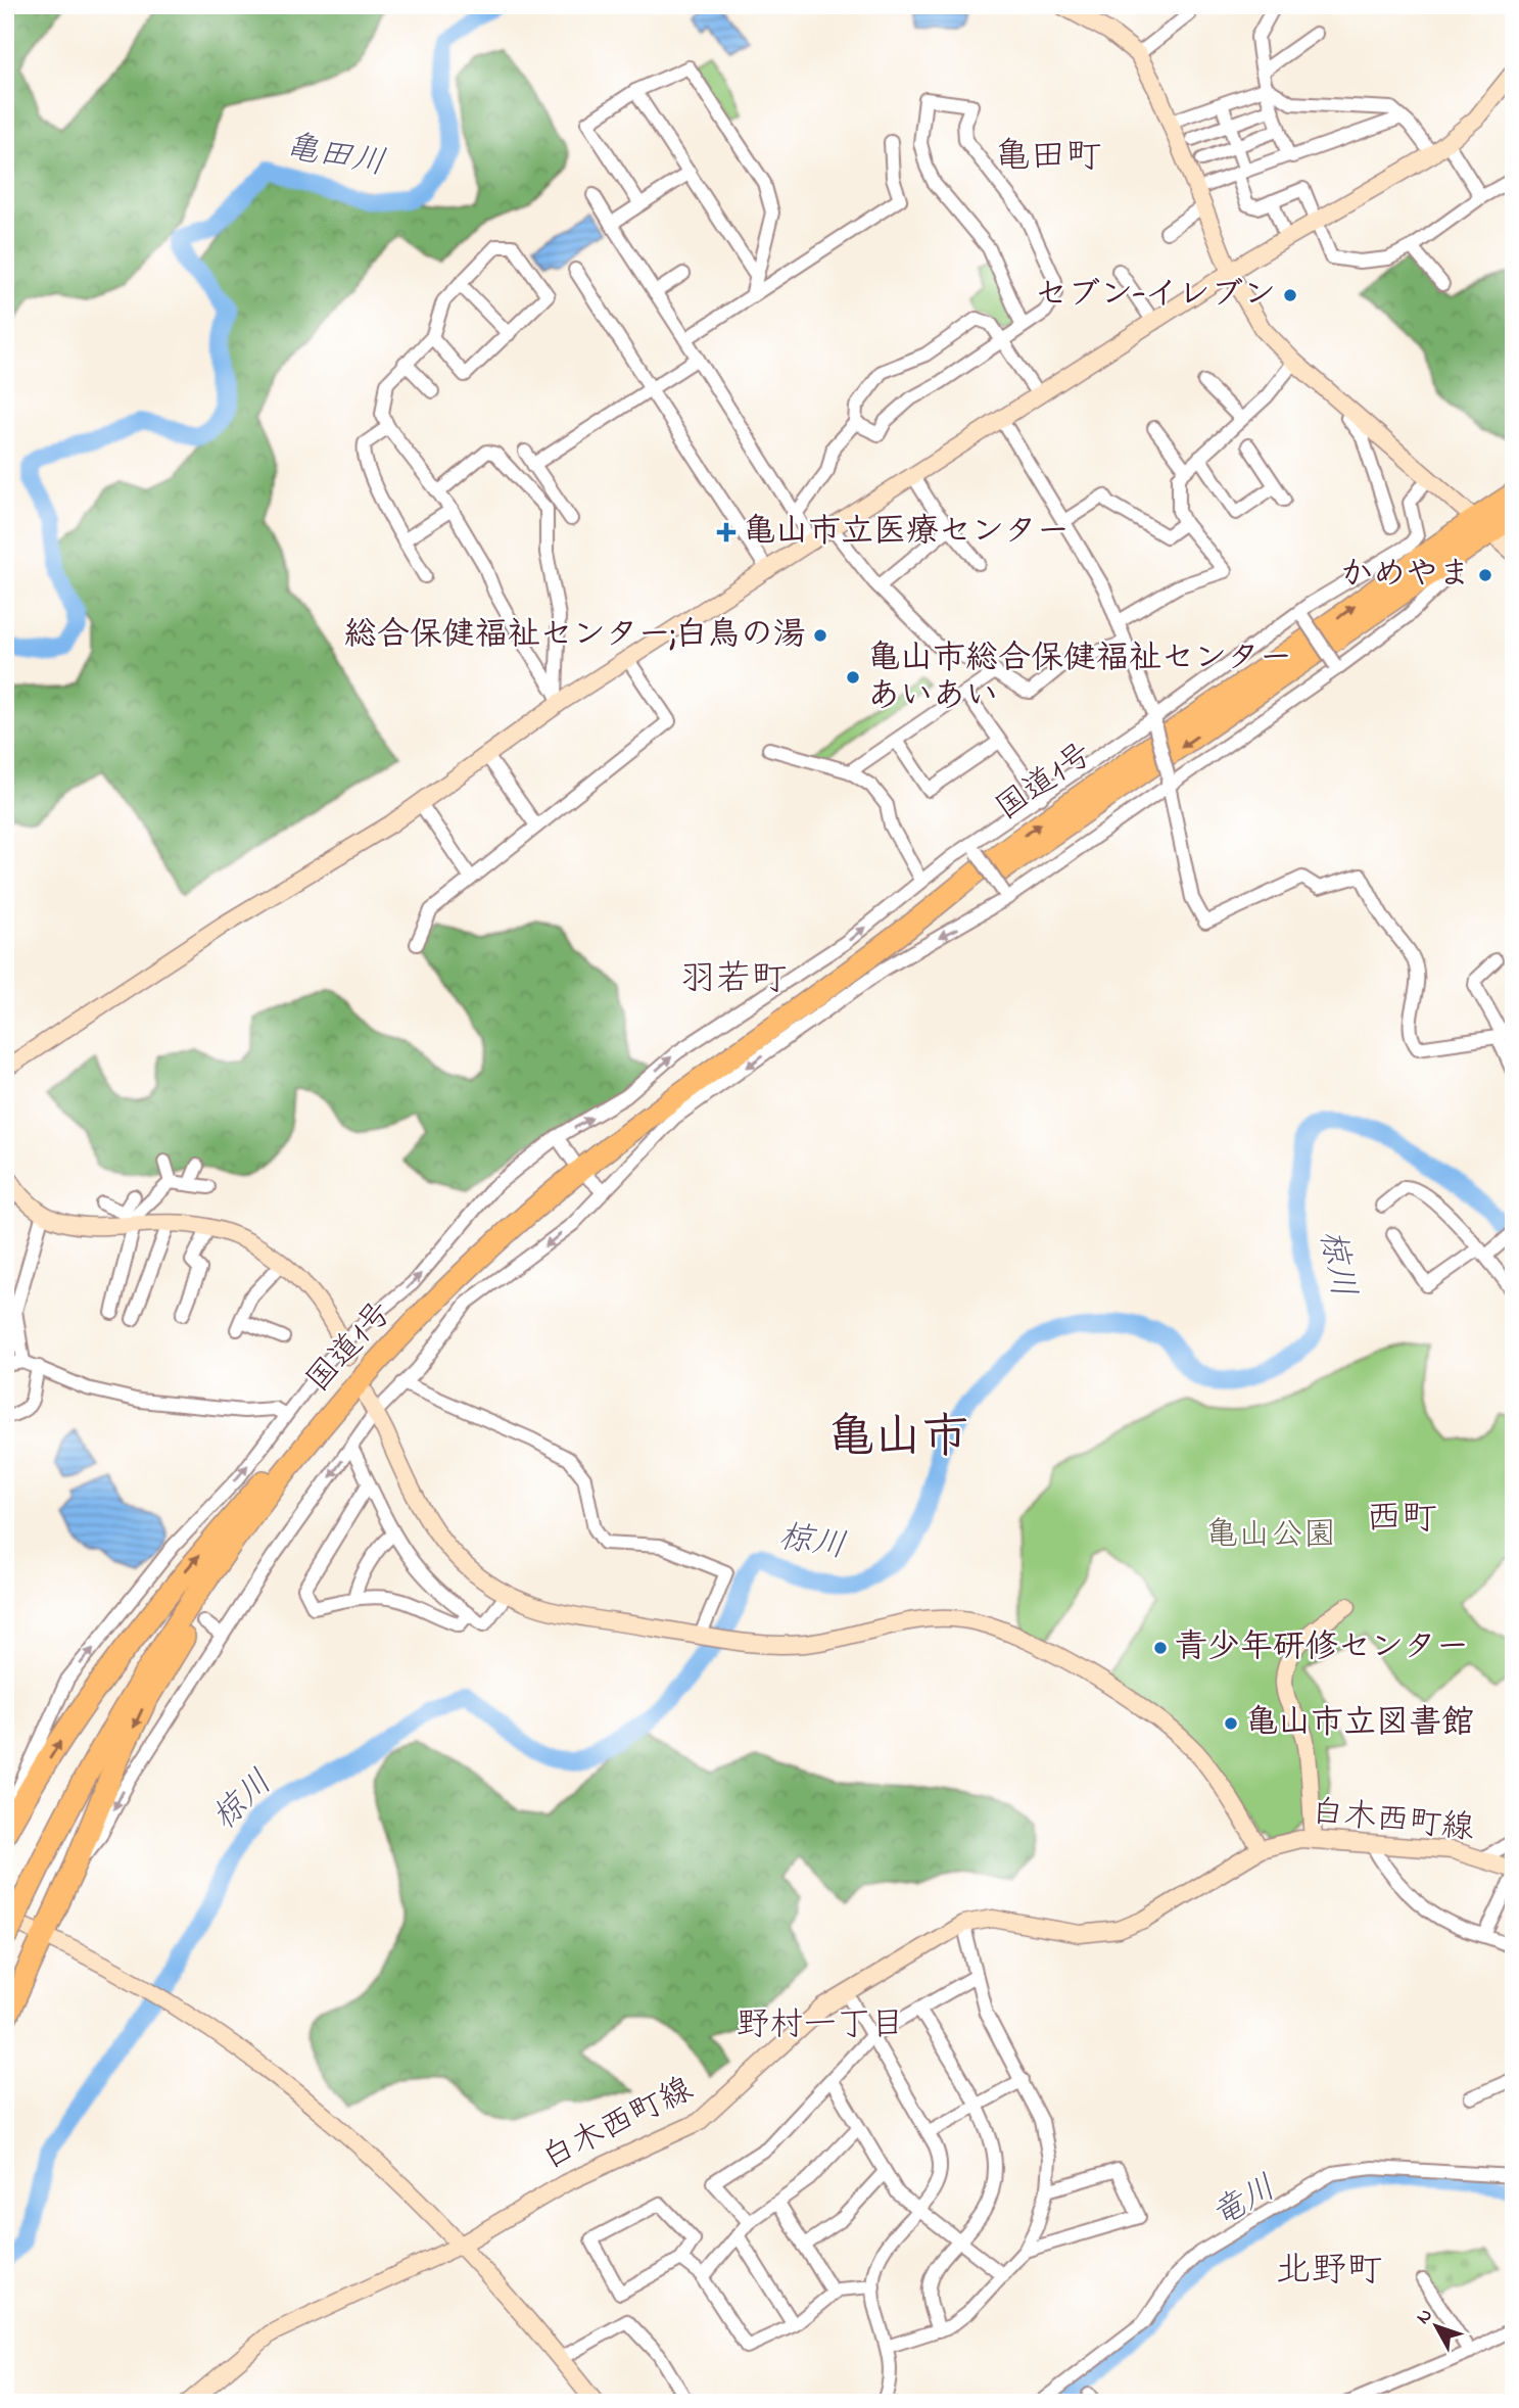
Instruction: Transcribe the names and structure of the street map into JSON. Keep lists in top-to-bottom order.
{
  "streets": {
    "highway": ["国道1号"],
    "street": ["白木西町線"]
  },
  "districts": [
    "亀田町",
    "羽若町",
    "亀山市",
    "西町",
    "野村一丁目",
    "北野町"
  ],
  "water": ["亀田川", "椋川", "竜川"],
  "parks": ["亀山公園"],
  "places": {
    "other": [
      "セブン-イレブン",
      "かめやま",
      "総合保健福祉センター;白鳥の湯",
      "亀山市総合保健福祉センター あいあい",
      "青少年研修センター",
      "亀山市立図書館"
    ],
    "health": ["亀山市立医療センター"]
  },
  "north": "top left"
}
